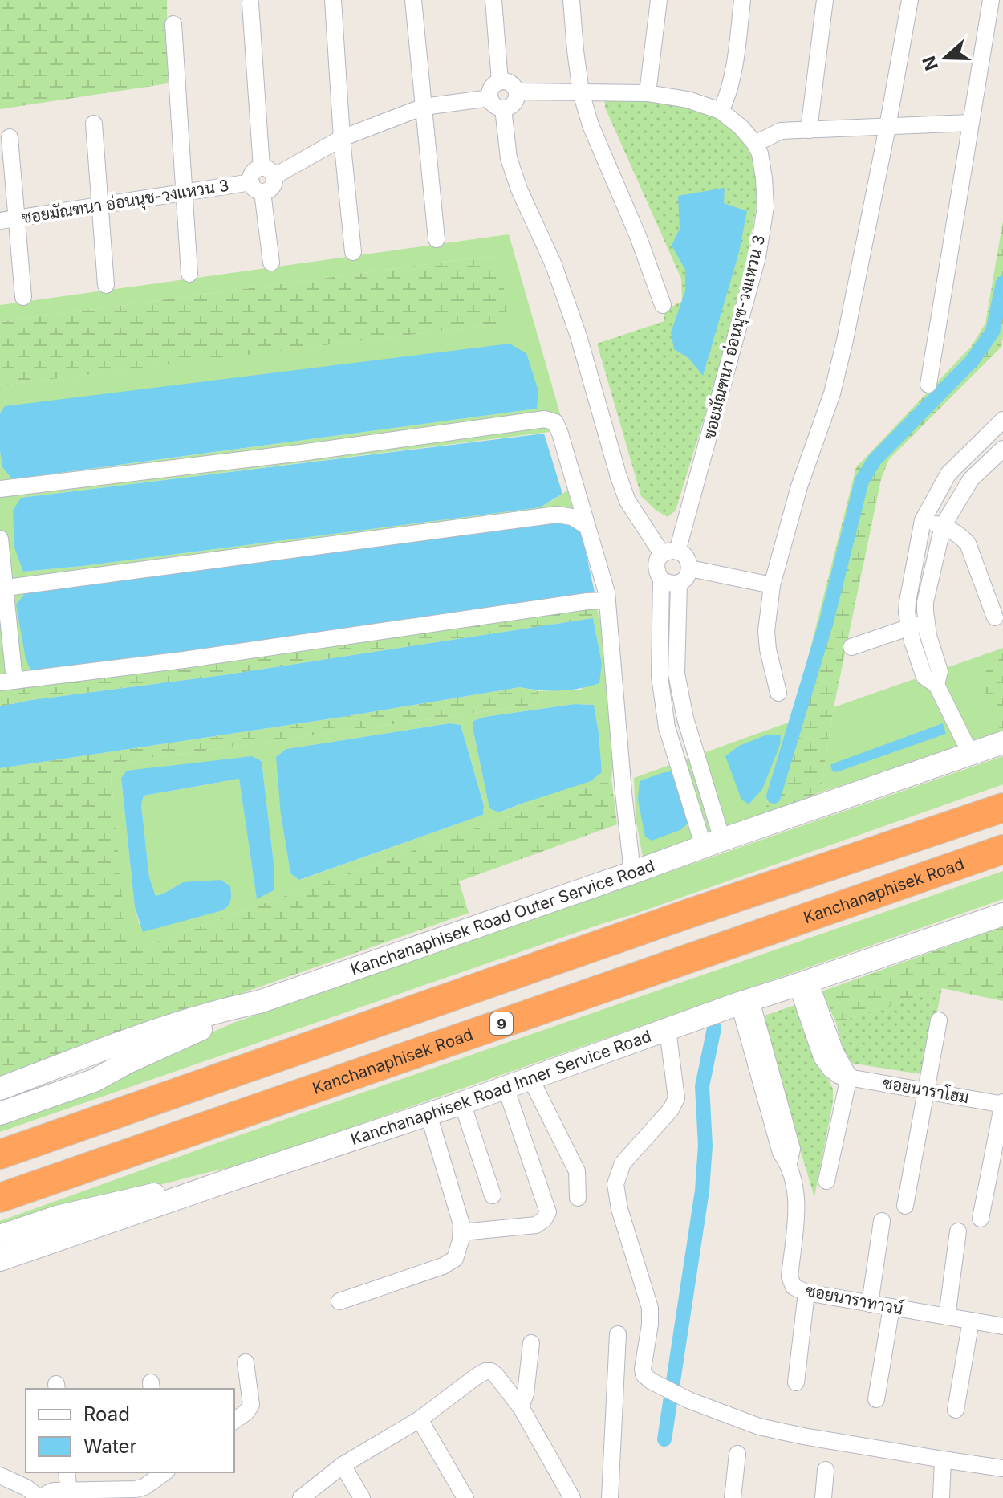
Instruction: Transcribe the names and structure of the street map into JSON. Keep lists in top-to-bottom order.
{
  "streets": {
    "highway": ["Kanchanaphisek Road", "9"],
    "main road": ["Kanchanaphisek Road Outer Service Road", "Kanchanaphisek Road Inner Service Road"],
    "street": ["ซอยมัณฑนา อ่อนนุช-วงแหวน 3", "ซอยนาราโฮม", "ซอยนาราทาวน์"]
  },
  "crossings": [
    ["ซอยมัณฑนา อ่อนนุช-วงแหวน 3", "Kanchanaphisek Road Outer Service Road"],
    ["Kanchanaphisek Road Inner Service Road", "ซอยนาราทาวน์"]
  ],
  "legend": ["Road", "Water"],
  "north": "left"
}
